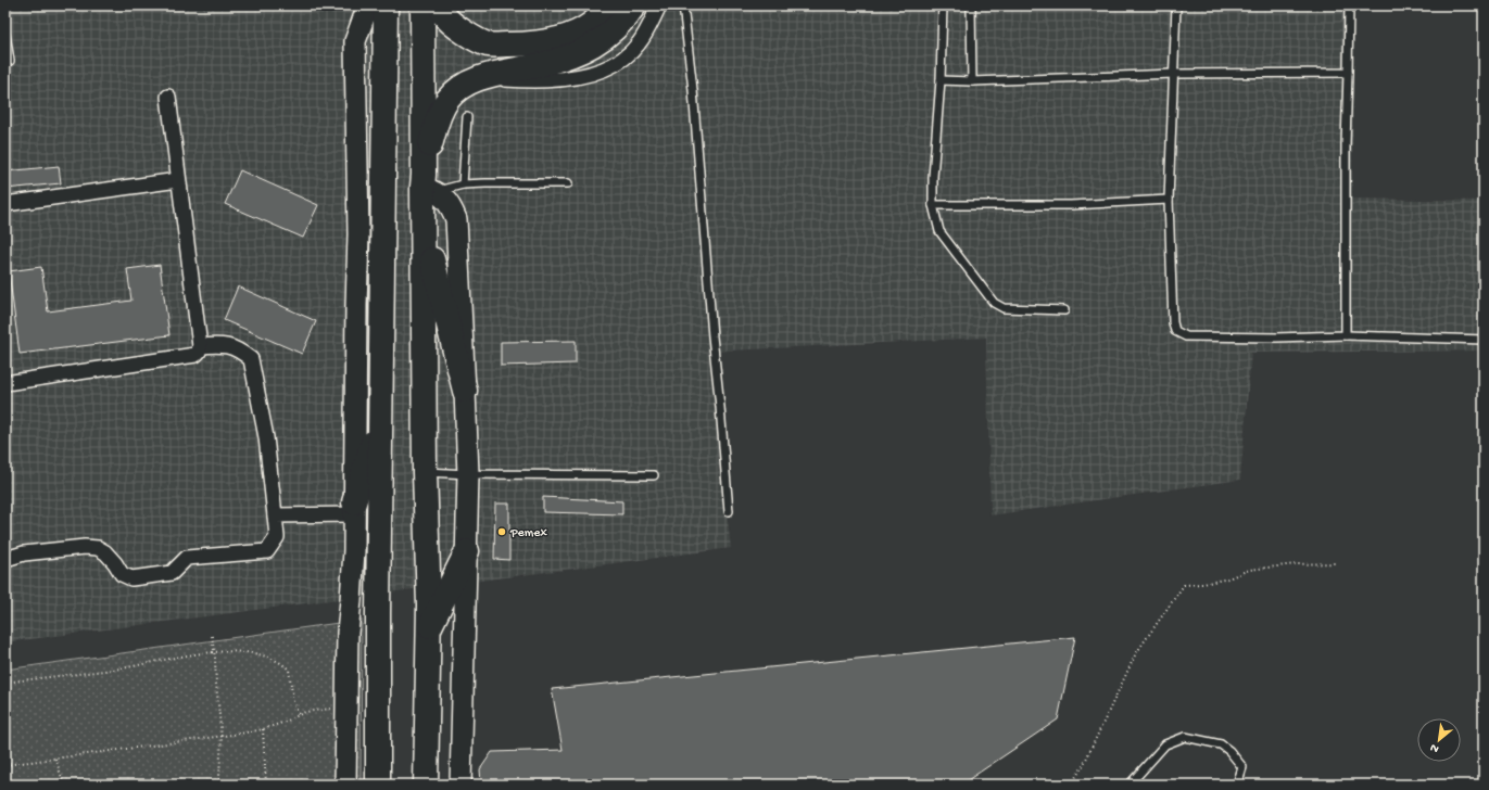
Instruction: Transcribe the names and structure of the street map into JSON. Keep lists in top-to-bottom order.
{
  "places": ["Pemex"],
  "north": "bottom left"
}
